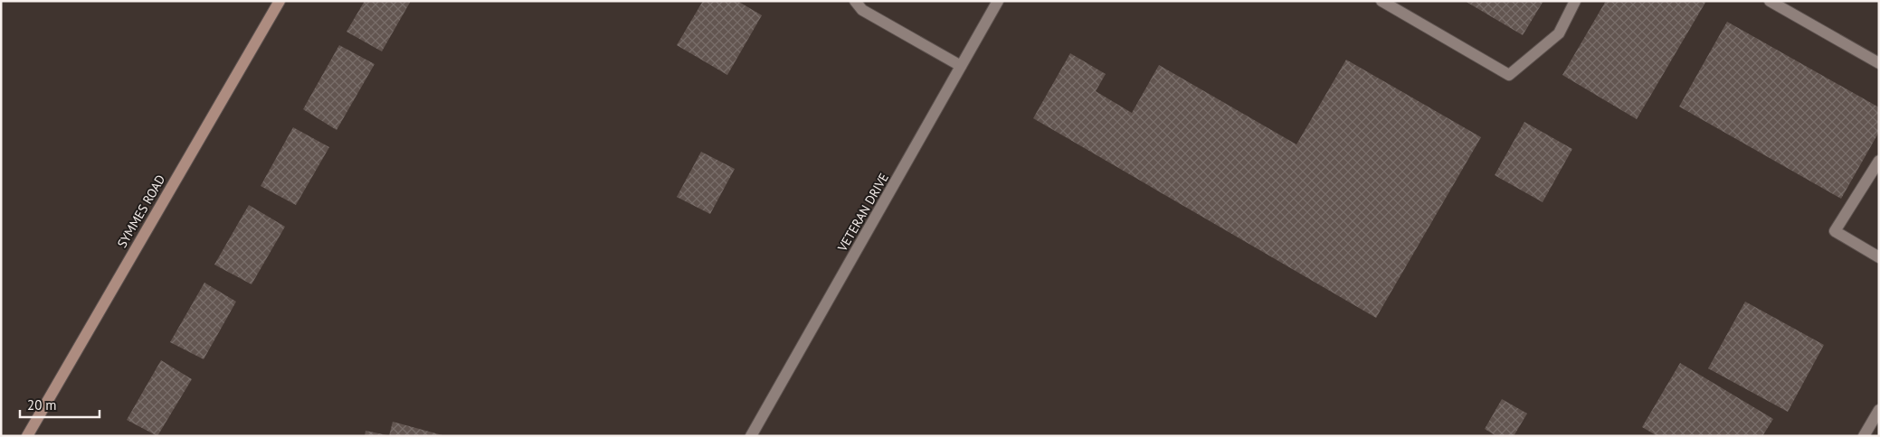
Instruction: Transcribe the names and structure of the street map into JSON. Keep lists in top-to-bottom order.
{
  "streets": {
    "main road": ["SYMMES ROAD"],
    "street": ["VETERAN DRIVE"]
  },
  "scale_bar": "20 m"
}
